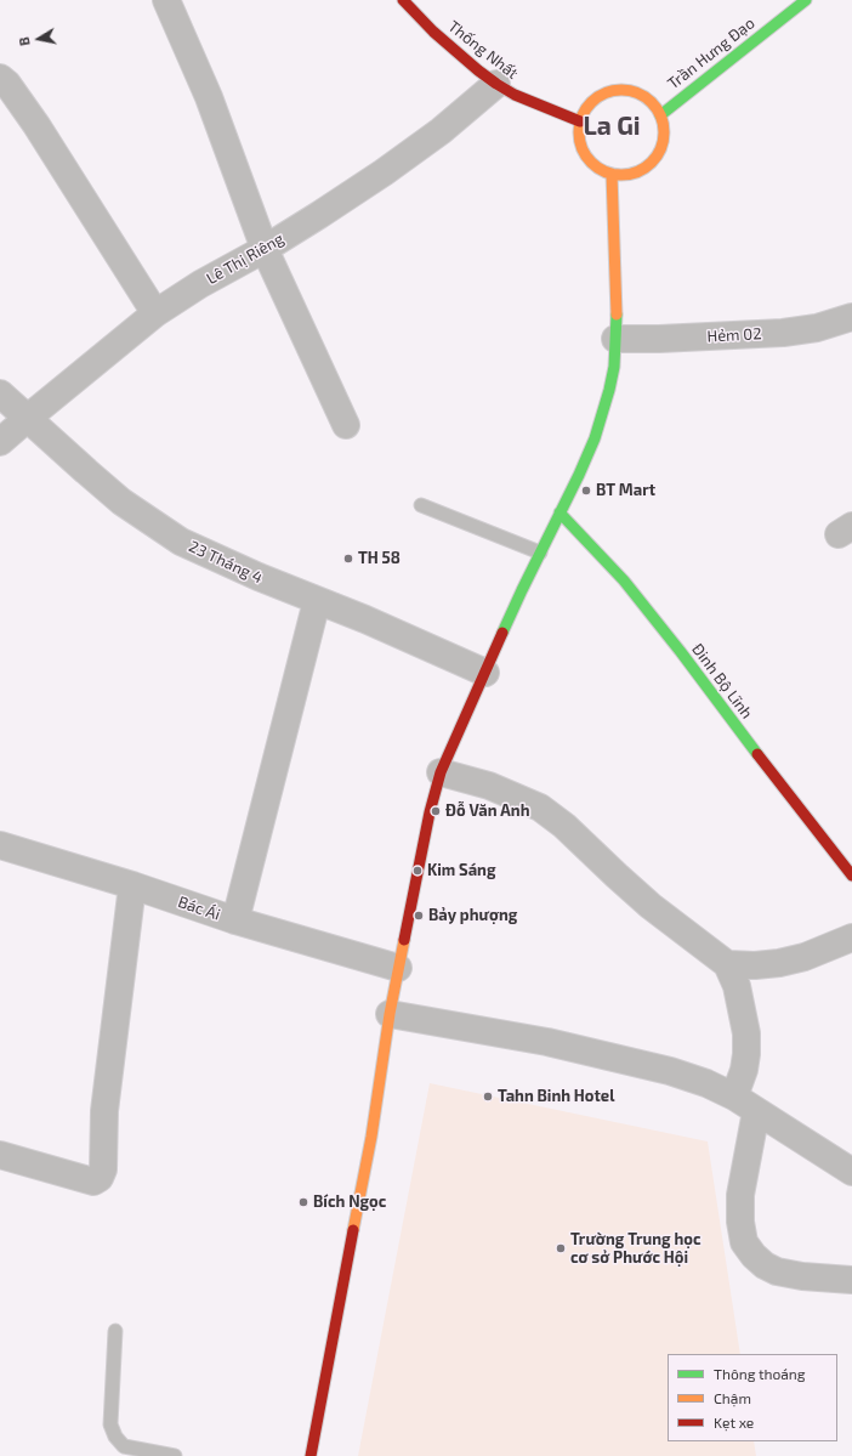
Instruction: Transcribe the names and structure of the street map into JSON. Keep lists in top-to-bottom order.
{
  "streets": {
    "main road": ["Thống Nhất", "Trần Hưng Đạo", "Đinh Bộ Lĩnh"],
    "street": [
      "Lê Thị Riêng",
      "Hẻm 02",
      "23 Tháng 4",
      "Bác Ái"
    ]
  },
  "crossings": [
    ["Thống Nhất", "Trần Hưng Đạo"],
    ["Thống Nhất", "Lê Thị Riêng"],
    ["Lê Thị Riêng", "23 Tháng 4"]
  ],
  "districts": ["La Gi"],
  "places": [
    "BT Mart",
    "TH 58",
    "Đỗ Văn Anh",
    "Kim Sáng",
    "Bảy phượng",
    "Tahn Binh Hotel",
    "Bích Ngọc",
    "Trường Trung học cơ sở Phước Hội"
  ],
  "legend": ["Thông thoáng", "Chậm", "Kẹt xe"],
  "north": "left"
}
